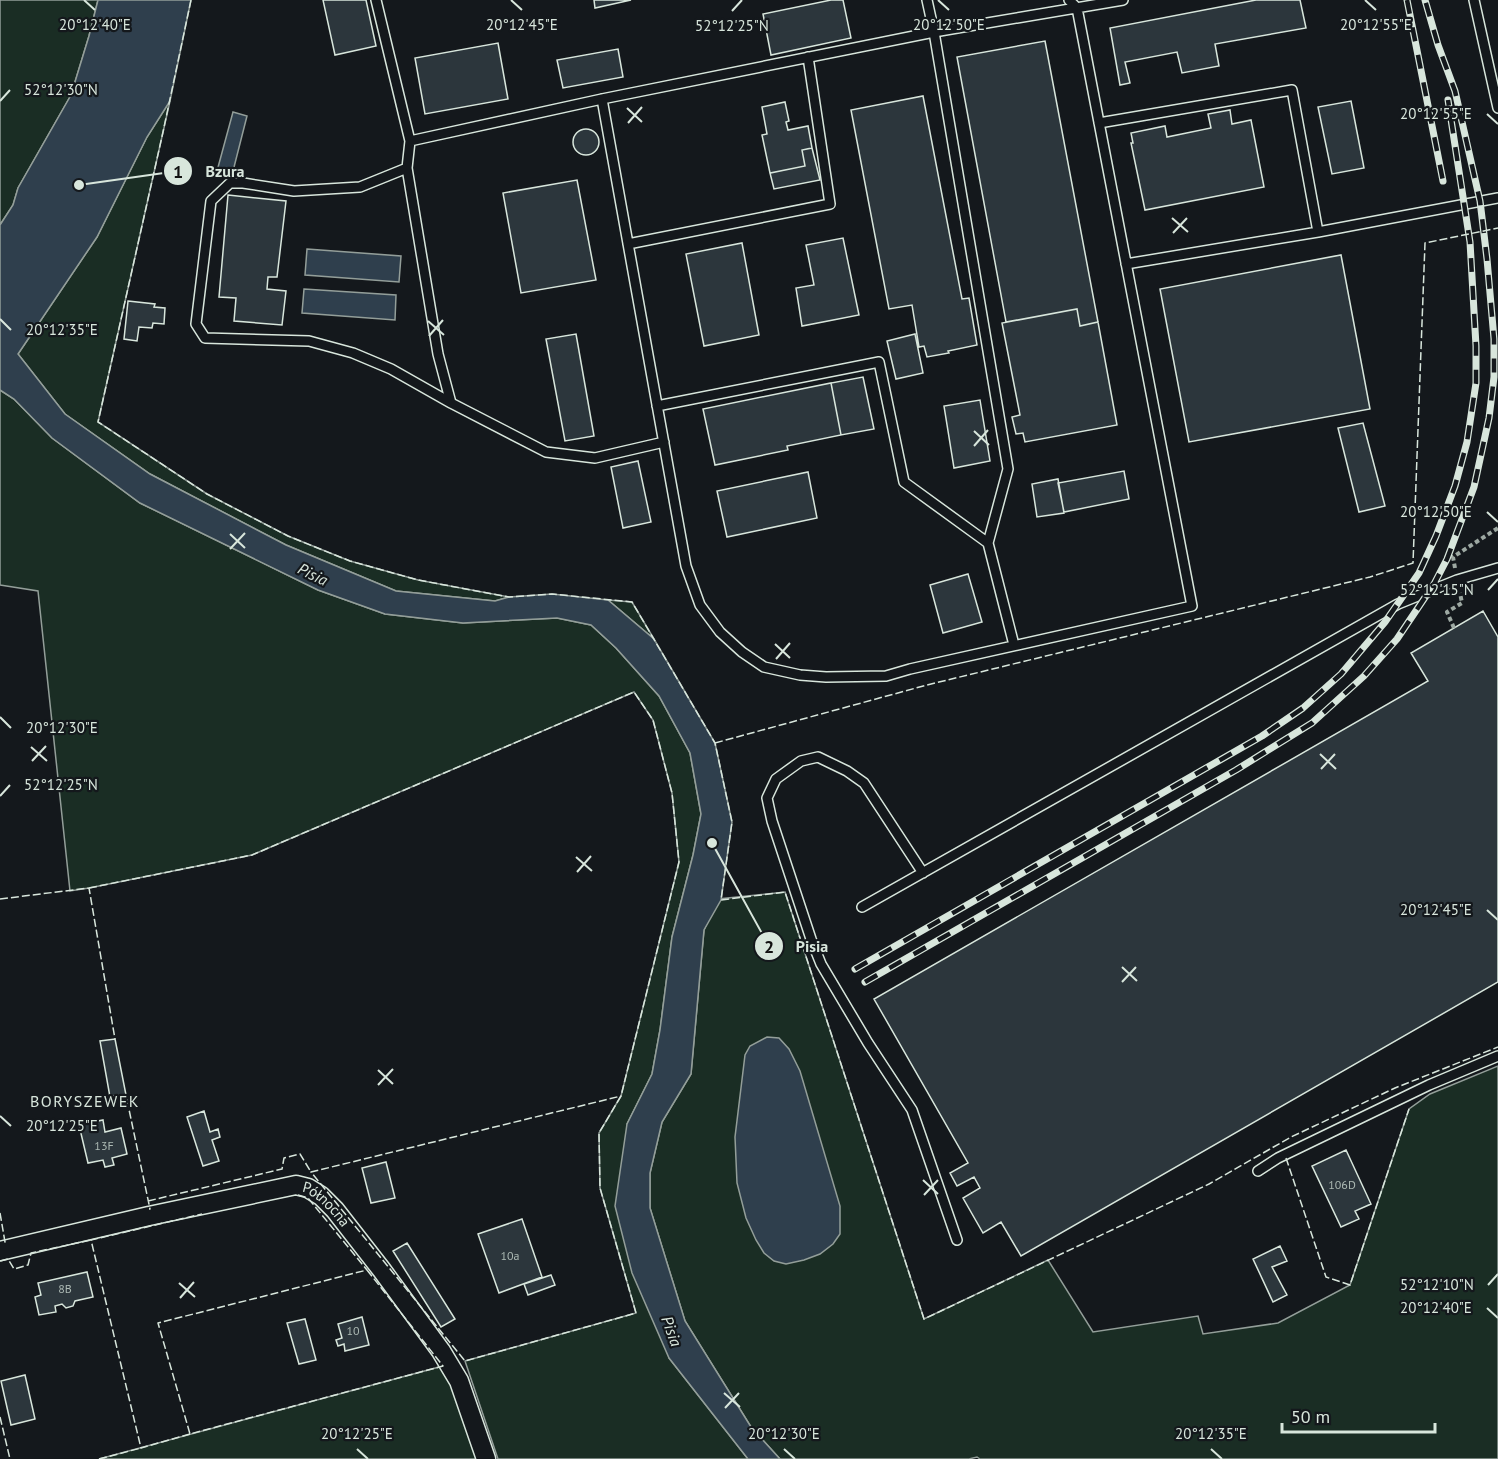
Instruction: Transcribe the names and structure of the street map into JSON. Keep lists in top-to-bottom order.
{
  "streets": {
    "street": ["Północna"]
  },
  "districts": ["BORYSZEWEK"],
  "water": ["Pisia"],
  "places": ["Bzura", "Pisia"],
  "house_numbers": [
    "13F",
    "106D",
    "10a",
    "8B",
    "10"
  ],
  "scale_bar": "50 m",
  "coordinates": [
    "20°12'40\"E",
    "20°12'45\"E",
    "20°12'50\"E",
    "20°12'55\"E",
    "52°12'25\"N",
    "52°12'30\"N",
    "20°12'35\"E",
    "52°12'15\"N",
    "20°12'30\"E",
    "20°12'25\"E",
    "52°12'10\"N"
  ]
}
